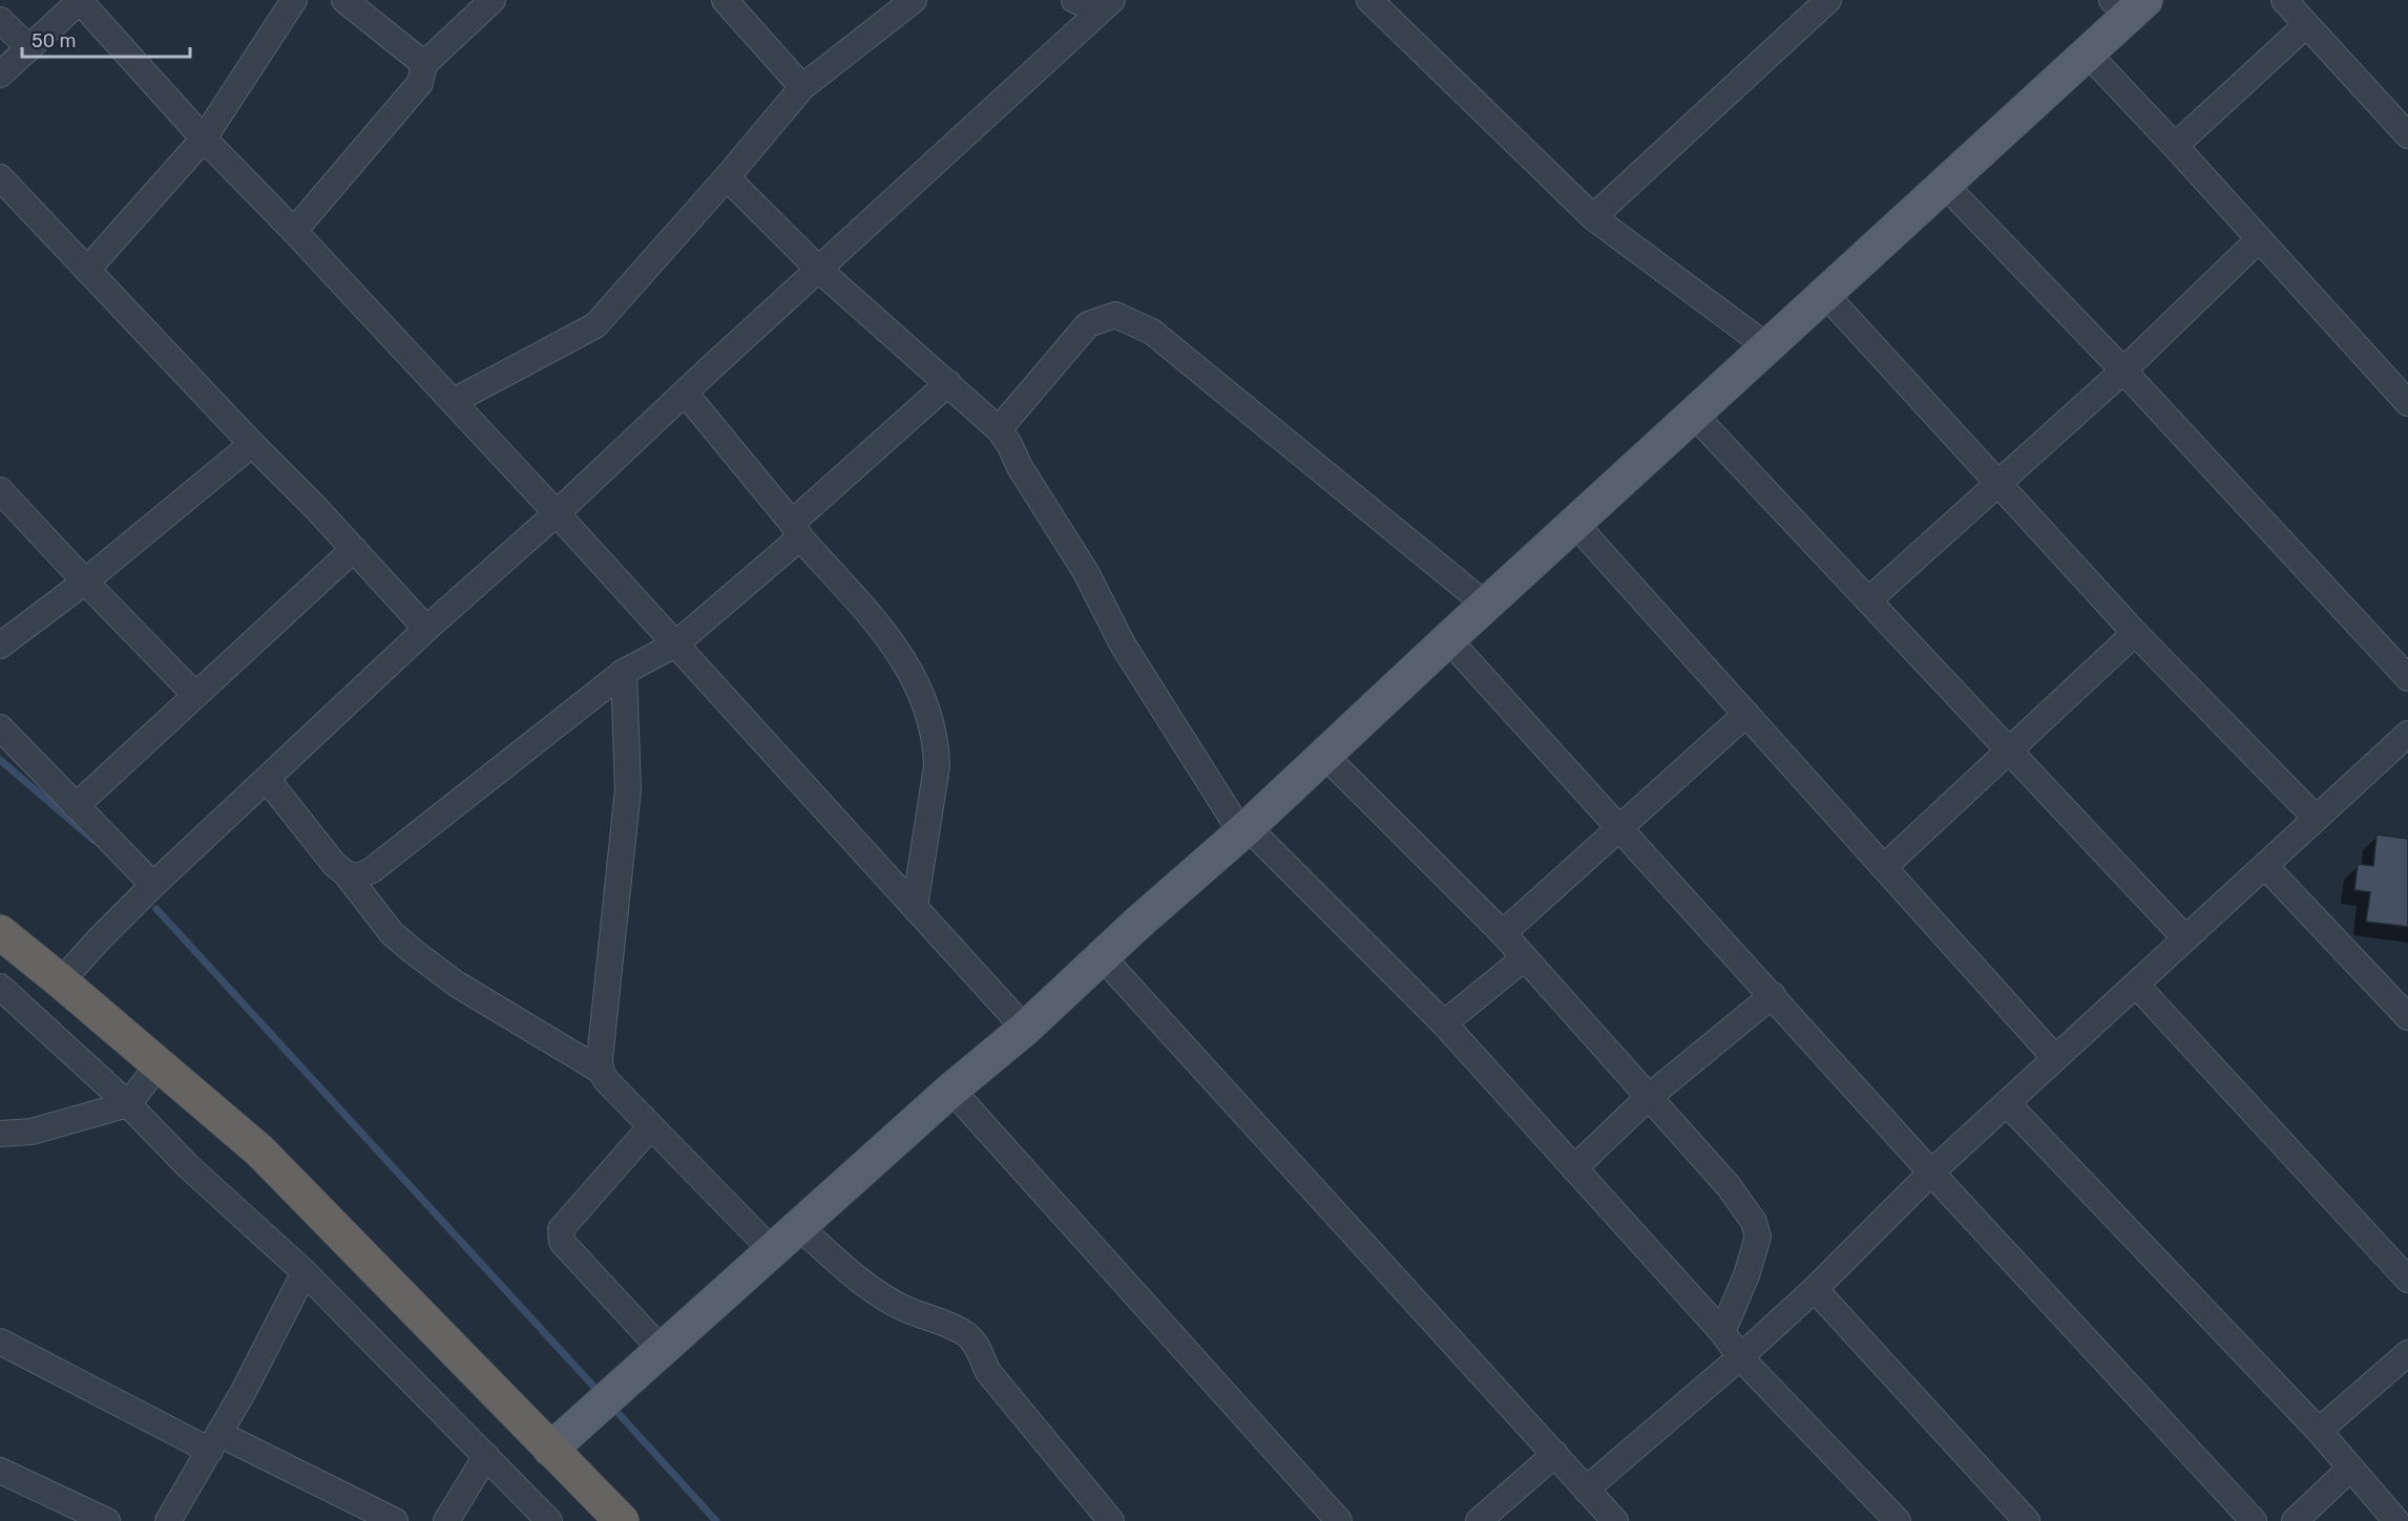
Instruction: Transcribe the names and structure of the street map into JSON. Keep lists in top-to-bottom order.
{
  "scale_bar": "50 m"
}
